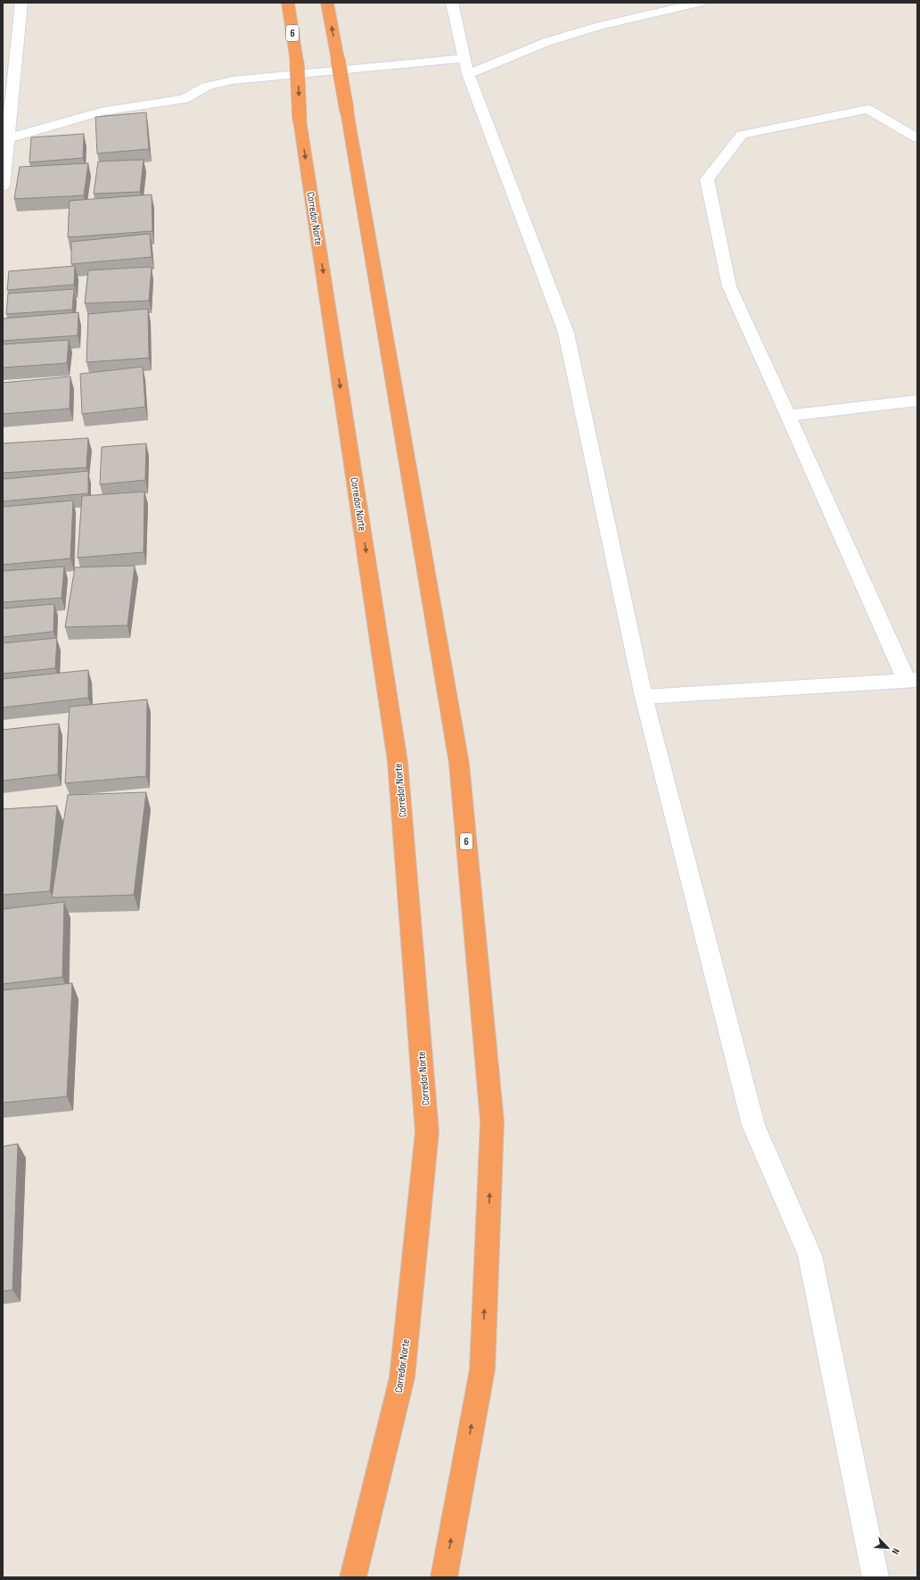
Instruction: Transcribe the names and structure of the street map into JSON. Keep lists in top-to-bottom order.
{
  "streets": {
    "highway": ["6", "Corredor Norte"]
  },
  "north": "bottom right"
}
